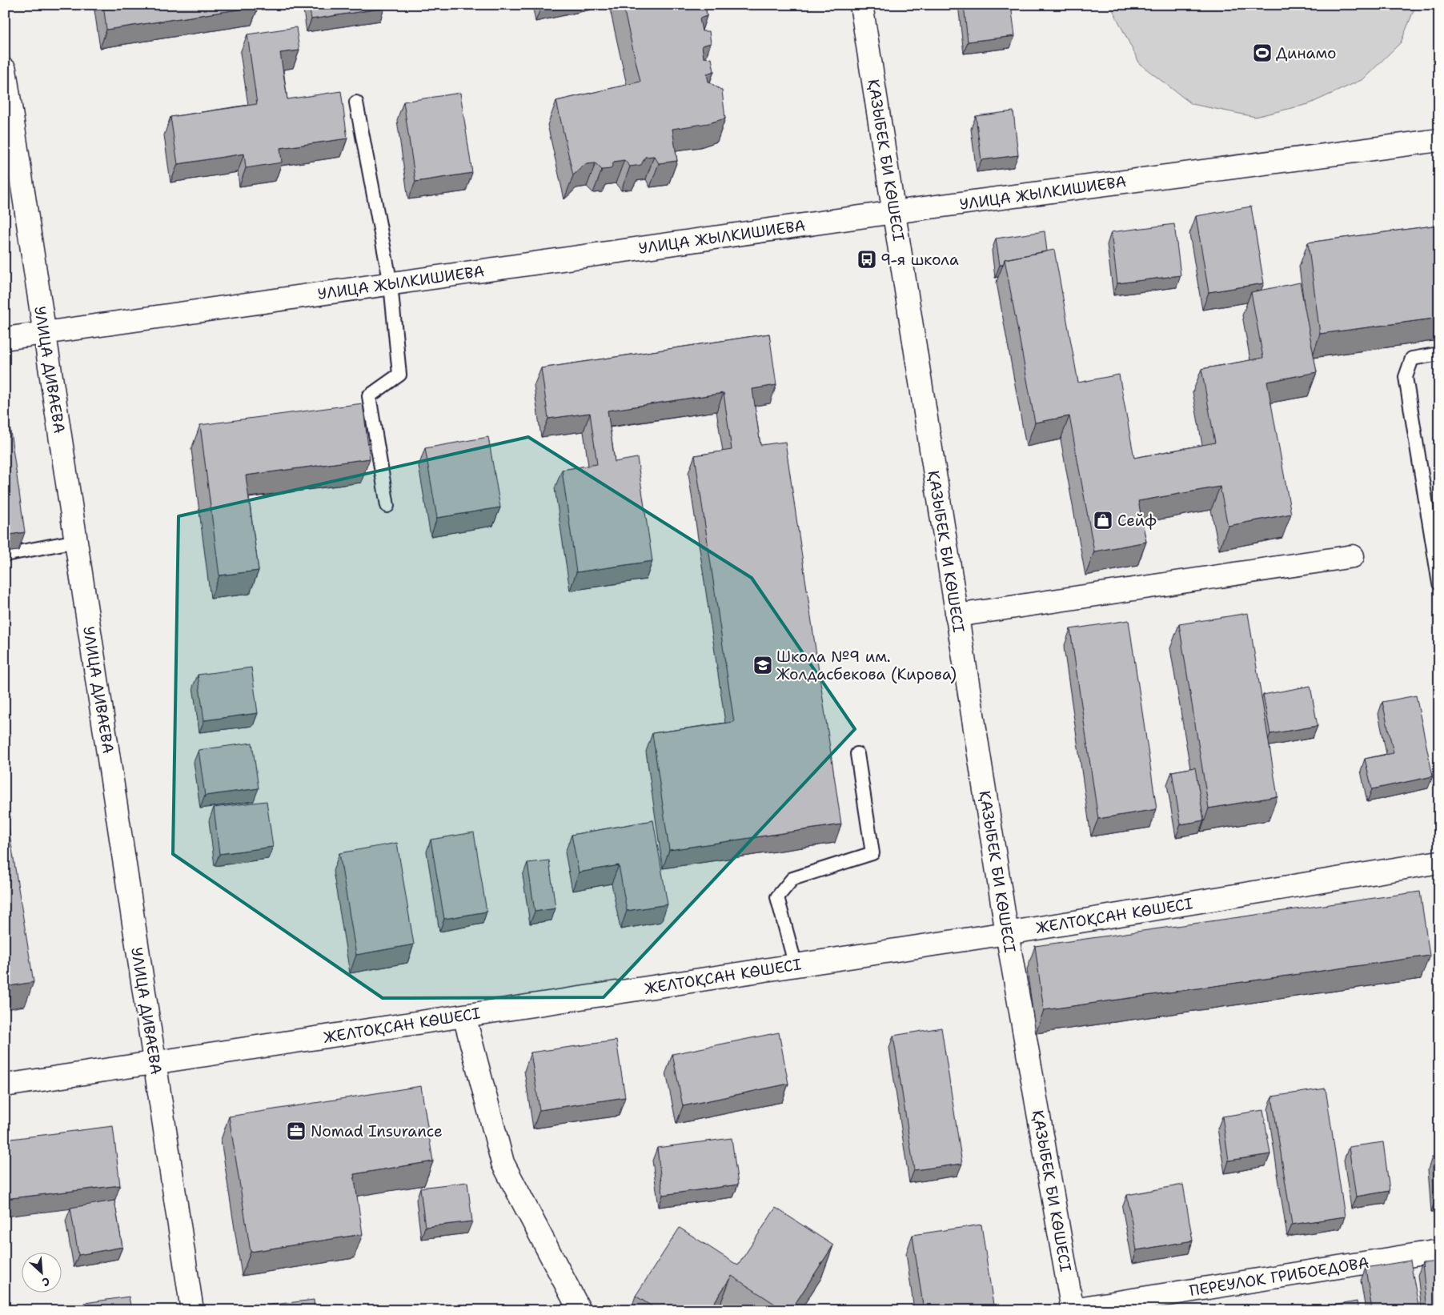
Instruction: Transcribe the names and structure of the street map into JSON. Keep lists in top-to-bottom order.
{
  "streets": {
    "street": [
      "ҚАЗЫБЕК БИ КӨШЕСІ",
      "УЛИЦА ЖЫЛКИШИЕВА",
      "УЛИЦА ДИВАЕВА",
      "ЖЕЛТОҚСАН КӨШЕСІ",
      "ПЕРЕУЛОК ГРИБОЕДОВА"
    ]
  },
  "crossings": [
    ["ҚАЗЫБЕК БИ КӨШЕСІ", "УЛИЦА ЖЫЛКИШИЕВА"],
    ["ҚАЗЫБЕК БИ КӨШЕСІ", "ЖЕЛТОҚСАН КӨШЕСІ"],
    ["ҚАЗЫБЕК БИ КӨШЕСІ", "ПЕРЕУЛОК ГРИБОЕДОВА"],
    ["УЛИЦА ЖЫЛКИШИЕВА", "УЛИЦА ДИВАЕВА"],
    ["УЛИЦА ДИВАЕВА", "ЖЕЛТОҚСАН КӨШЕСІ"]
  ],
  "places": {
    "sports": ["Динамо"],
    "bus stop": ["9-я школа"],
    "shop": ["Сейф"],
    "school or university": ["Школа №9 им. Жолдасбекова (Кирова)"],
    "office": ["Nomad Insurance"]
  },
  "north": "bottom right"
}
